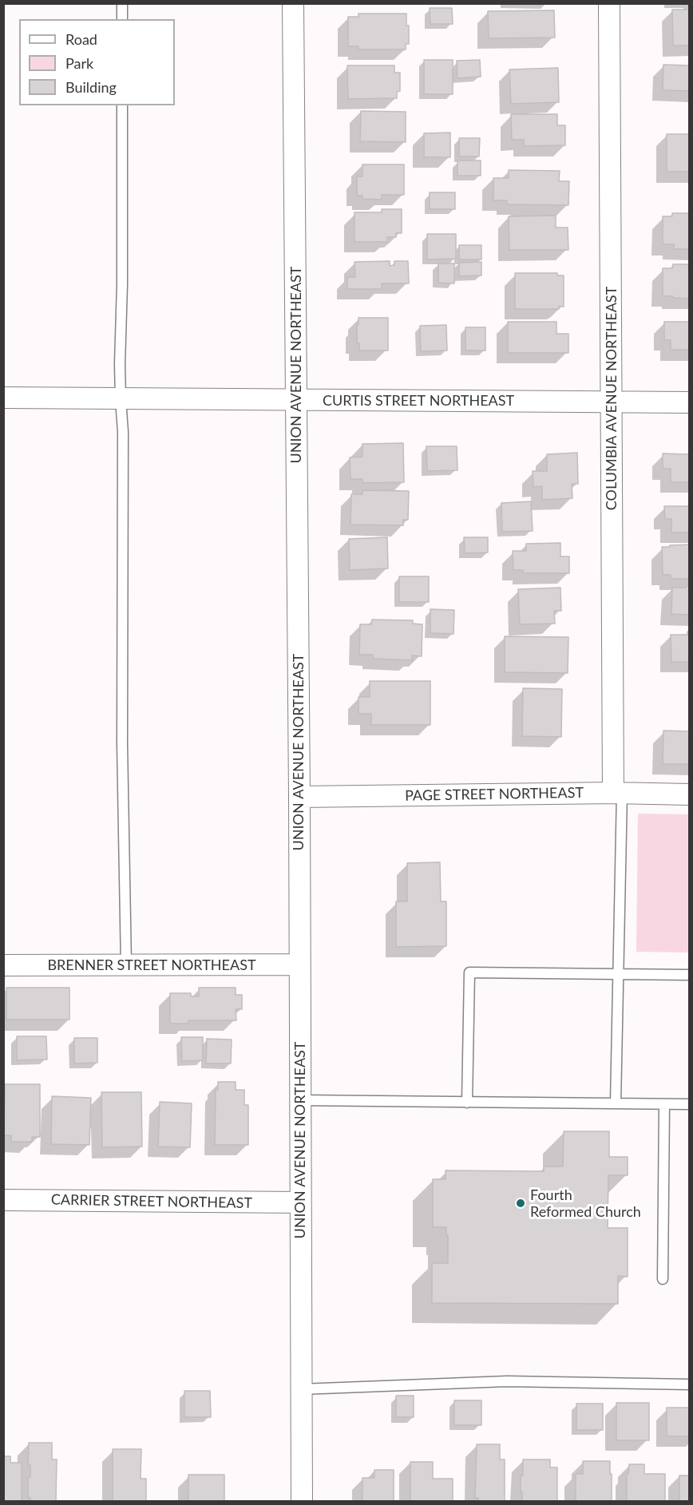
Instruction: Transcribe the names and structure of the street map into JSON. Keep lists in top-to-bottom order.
{
  "streets": {
    "street": [
      "UNION AVENUE NORTHEAST",
      "COLUMBIA AVENUE NORTHEAST",
      "CURTIS STREET NORTHEAST",
      "PAGE STREET NORTHEAST",
      "BRENNER STREET NORTHEAST",
      "CARRIER STREET NORTHEAST"
    ]
  },
  "crossings": [
    ["UNION AVENUE NORTHEAST", "CURTIS STREET NORTHEAST"],
    ["UNION AVENUE NORTHEAST", "PAGE STREET NORTHEAST"],
    ["UNION AVENUE NORTHEAST", "BRENNER STREET NORTHEAST"],
    ["UNION AVENUE NORTHEAST", "CARRIER STREET NORTHEAST"],
    ["COLUMBIA AVENUE NORTHEAST", "CURTIS STREET NORTHEAST"],
    ["COLUMBIA AVENUE NORTHEAST", "PAGE STREET NORTHEAST"]
  ],
  "places": ["Fourth Reformed Church"],
  "legend": ["Road", "Park", "Building"]
}
